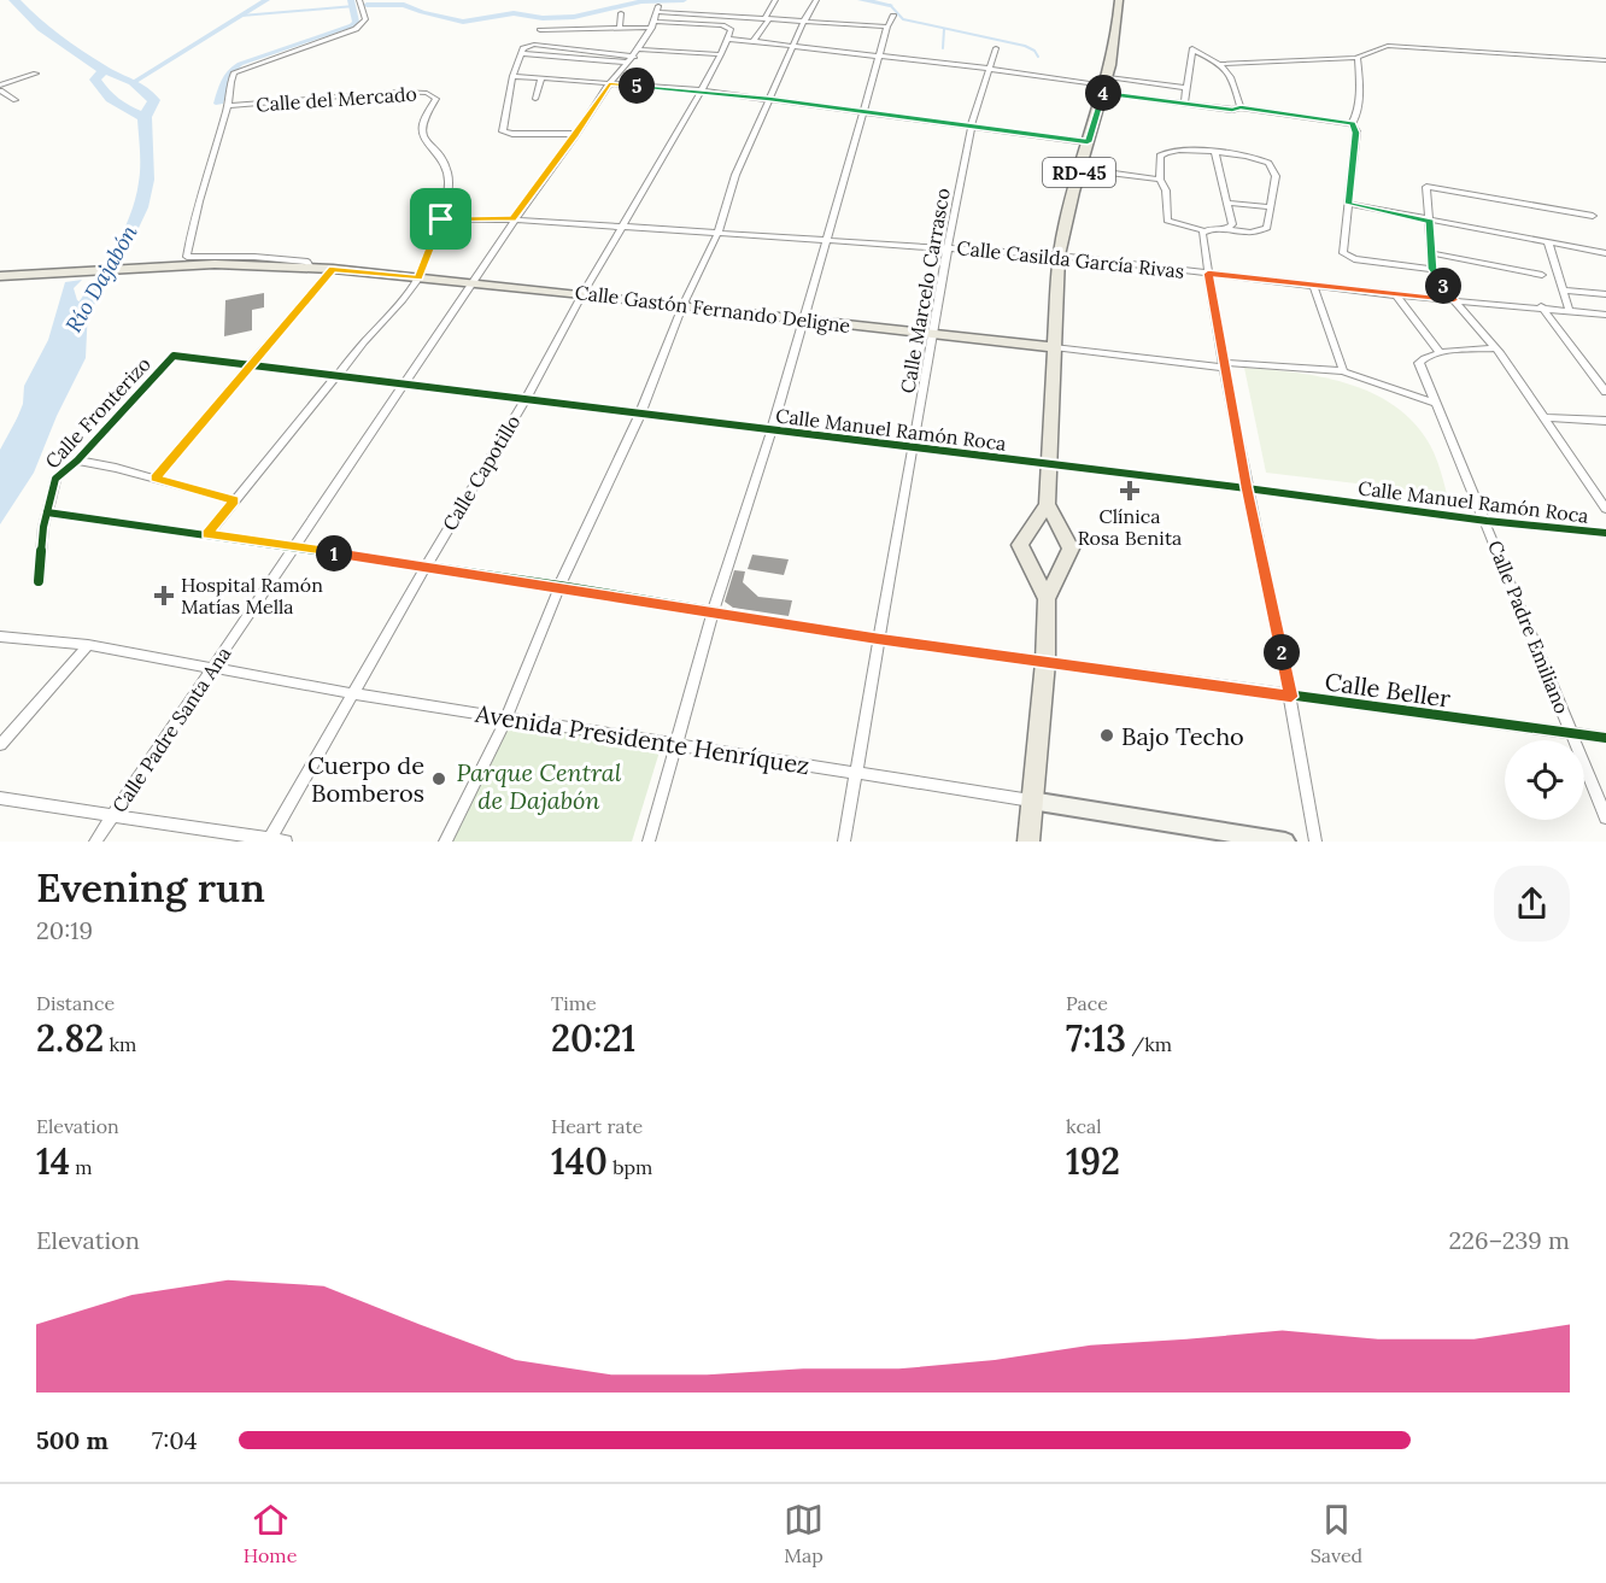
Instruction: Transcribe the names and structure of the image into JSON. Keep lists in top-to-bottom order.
{
  "streets": {
    "main road": ["RD-45", "Calle Gastón Fernando Deligne"],
    "street": [
      "Calle del Mercado",
      "Calle Casilda García Rivas",
      "Calle Marcelo Carrasco",
      "Calle Fronterizo",
      "Calle Manuel Ramón Roca",
      "Calle Capotillo",
      "Calle Padre Emiliano",
      "Calle Beller",
      "Calle Padre Santa Ana",
      "Avenida Presidente Henríquez"
    ]
  },
  "crossings": [
    ["Calle del Mercado", "Calle Casilda García Rivas"],
    ["Calle del Mercado", "Calle Gastón Fernando Deligne"],
    ["Calle del Mercado", "Calle Manuel Ramón Roca"],
    ["Calle del Mercado", "Calle Beller"],
    ["RD-45", "Calle Casilda García Rivas"],
    ["RD-45", "Calle Gastón Fernando Deligne"],
    ["RD-45", "Calle Manuel Ramón Roca"],
    ["RD-45", "Calle Beller"],
    ["RD-45", "Avenida Presidente Henríquez"],
    ["Calle Casilda García Rivas", "Calle Marcelo Carrasco"],
    ["Calle Casilda García Rivas", "Calle Capotillo"],
    ["Calle Casilda García Rivas", "Calle Padre Santa Ana"],
    ["Calle Marcelo Carrasco", "Calle Gastón Fernando Deligne"],
    ["Calle Marcelo Carrasco", "Calle Manuel Ramón Roca"],
    ["Calle Marcelo Carrasco", "Calle Beller"],
    ["Calle Marcelo Carrasco", "Avenida Presidente Henríquez"],
    ["Calle Gastón Fernando Deligne", "Calle Capotillo"],
    ["Calle Gastón Fernando Deligne", "Calle Padre Emiliano"],
    ["Calle Gastón Fernando Deligne", "Calle Padre Santa Ana"],
    ["Calle Fronterizo", "Calle Manuel Ramón Roca"],
    ["Calle Fronterizo", "Calle Beller"],
    ["Calle Manuel Ramón Roca", "Calle Capotillo"],
    ["Calle Manuel Ramón Roca", "Calle Padre Emiliano"],
    ["Calle Manuel Ramón Roca", "Calle Padre Santa Ana"],
    ["Calle Capotillo", "Calle Beller"],
    ["Calle Capotillo", "Calle Padre Santa Ana"],
    ["Calle Capotillo", "Avenida Presidente Henríquez"],
    ["Calle Padre Emiliano", "Calle Beller"],
    ["Calle Beller", "Calle Padre Santa Ana"],
    ["Calle Padre Santa Ana", "Avenida Presidente Henríquez"]
  ],
  "water": ["Río Dajabón"],
  "parks": ["Parque Central de Dajabón"],
  "places": {
    "health": ["Clínica Rosa Benita", "Hospital Ramón Matías Mella"],
    "other": ["Bajo Techo", "Cuerpo de Bomberos"]
  },
  "page": {
    "pins": [
      "5",
      "4",
      "3",
      "1",
      "2"
    ],
    "heading": ["Evening run", "20:19"],
    "stats": [
      ["Distance", "2.82 km"],
      ["Time", "20:21"],
      ["Pace", "7:13 /km"],
      ["Elevation", "14 m"],
      ["Heart rate", "140 bpm"],
      ["kcal", "192"]
    ],
    "chart": ["Elevation", "226–239 m"],
    "list": [
      {
        "name": "500 m",
        "note": "7:04"
      }
    ],
    "tabs": ["Home", "Map", "Saved"]
  }
}
